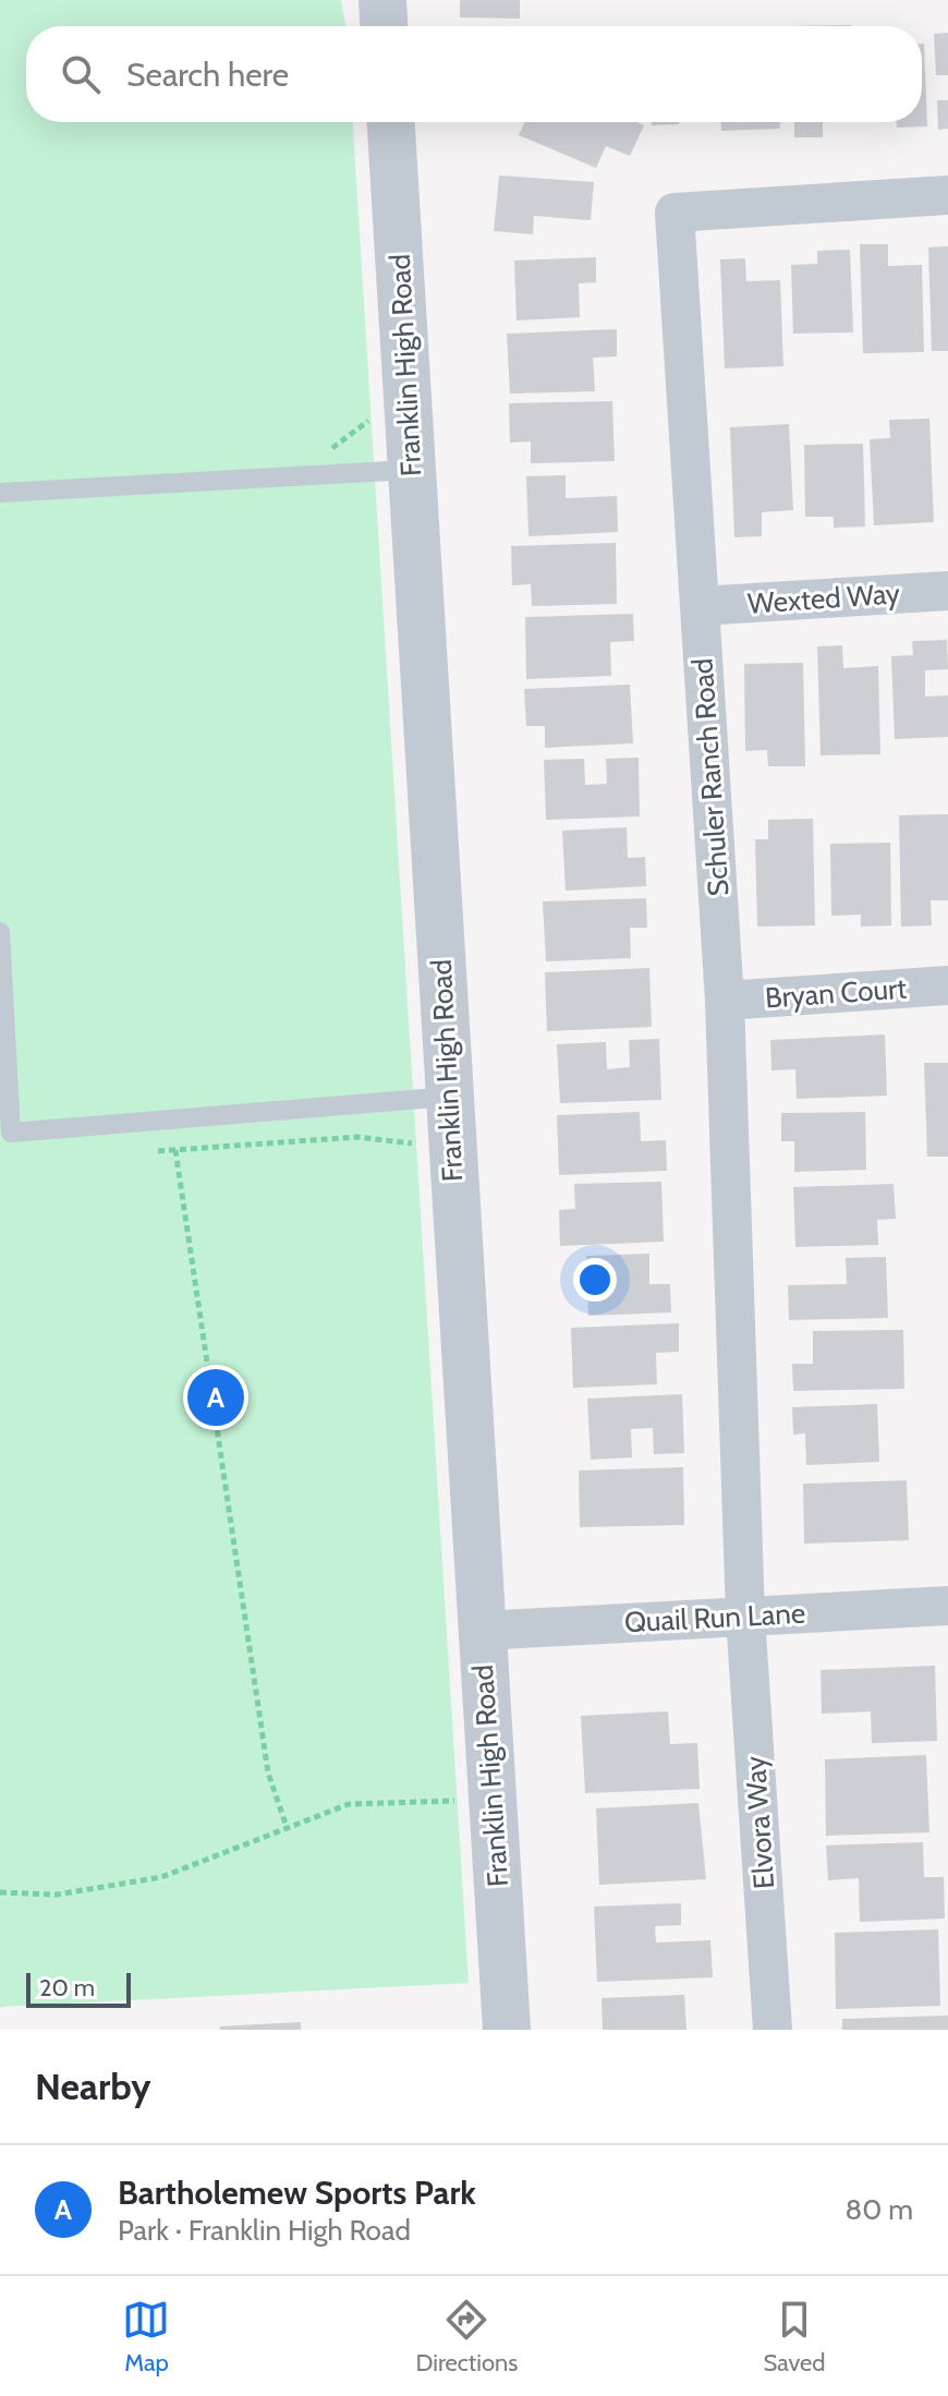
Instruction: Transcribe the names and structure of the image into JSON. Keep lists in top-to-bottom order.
{
  "streets": {
    "street": [
      "Franklin High Road",
      "Wexted Way",
      "Schuler Ranch Road",
      "Bryan Court",
      "Quail Run Lane",
      "Elvora Way"
    ]
  },
  "crossings": [
    ["Franklin High Road", "Quail Run Lane"],
    ["Wexted Way", "Schuler Ranch Road"],
    ["Schuler Ranch Road", "Bryan Court"],
    ["Schuler Ranch Road", "Quail Run Lane"],
    ["Schuler Ranch Road", "Elvora Way"],
    ["Quail Run Lane", "Elvora Way"]
  ],
  "scale_bar": "20 m",
  "page": {
    "search": "Search here",
    "pins": "A",
    "scale": "20 m",
    "heading": "Nearby",
    "list": [
      {
        "mark": "A",
        "name": "Bartholemew Sports Park",
        "note": "Park · Franklin High Road",
        "value": "80 m"
      }
    ],
    "nav": ["Map", "Directions", "Saved"]
  }
}
